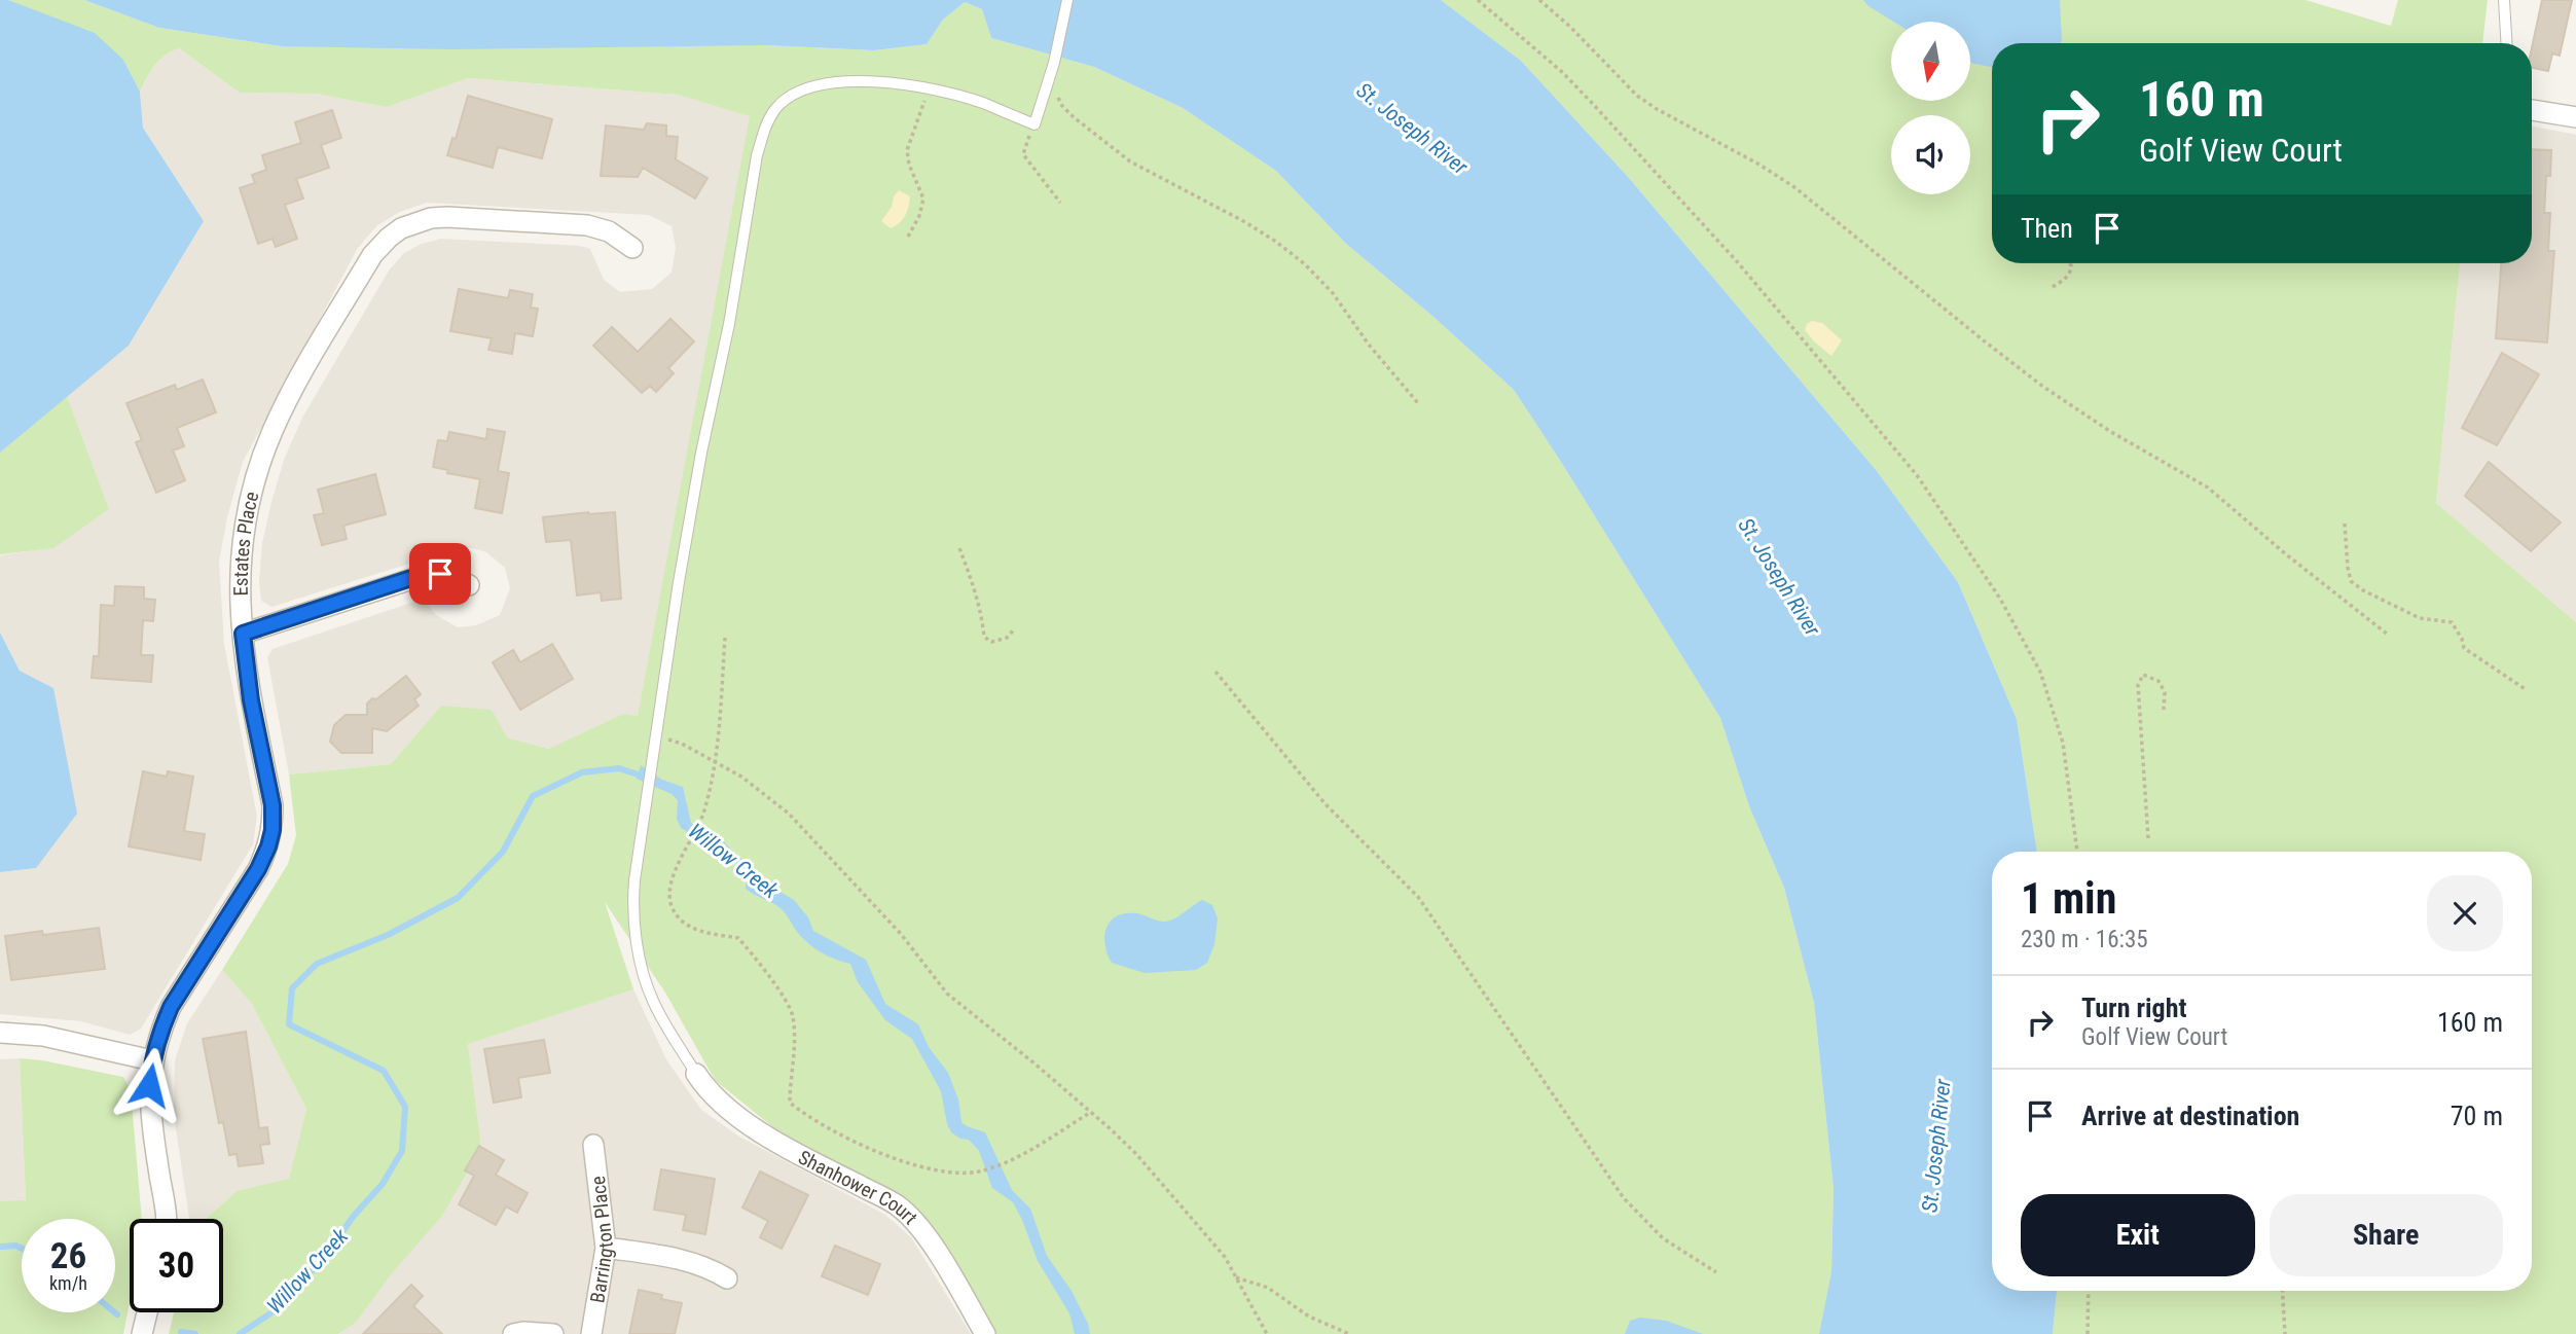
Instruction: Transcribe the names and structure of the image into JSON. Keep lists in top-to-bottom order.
{
  "streets": {
    "street": ["Estates Place", "Shanhower Court", "Barrington Place"]
  },
  "water": ["St. Joseph River", "Willow Creek"],
  "north": "bottom",
  "page": {
    "turn": ["160 m", "Golf View Court"],
    "then": "Then",
    "heading": ["1 min", "230 m · 16:35"],
    "list": [
      {
        "name": "Turn right",
        "note": "Golf View Court",
        "value": "160 m"
      },
      {
        "name": "Arrive at destination",
        "value": "70 m"
      }
    ],
    "buttons": ["Exit", "Share"],
    "speed": "26 km/h",
    "limit": "30"
  }
}
